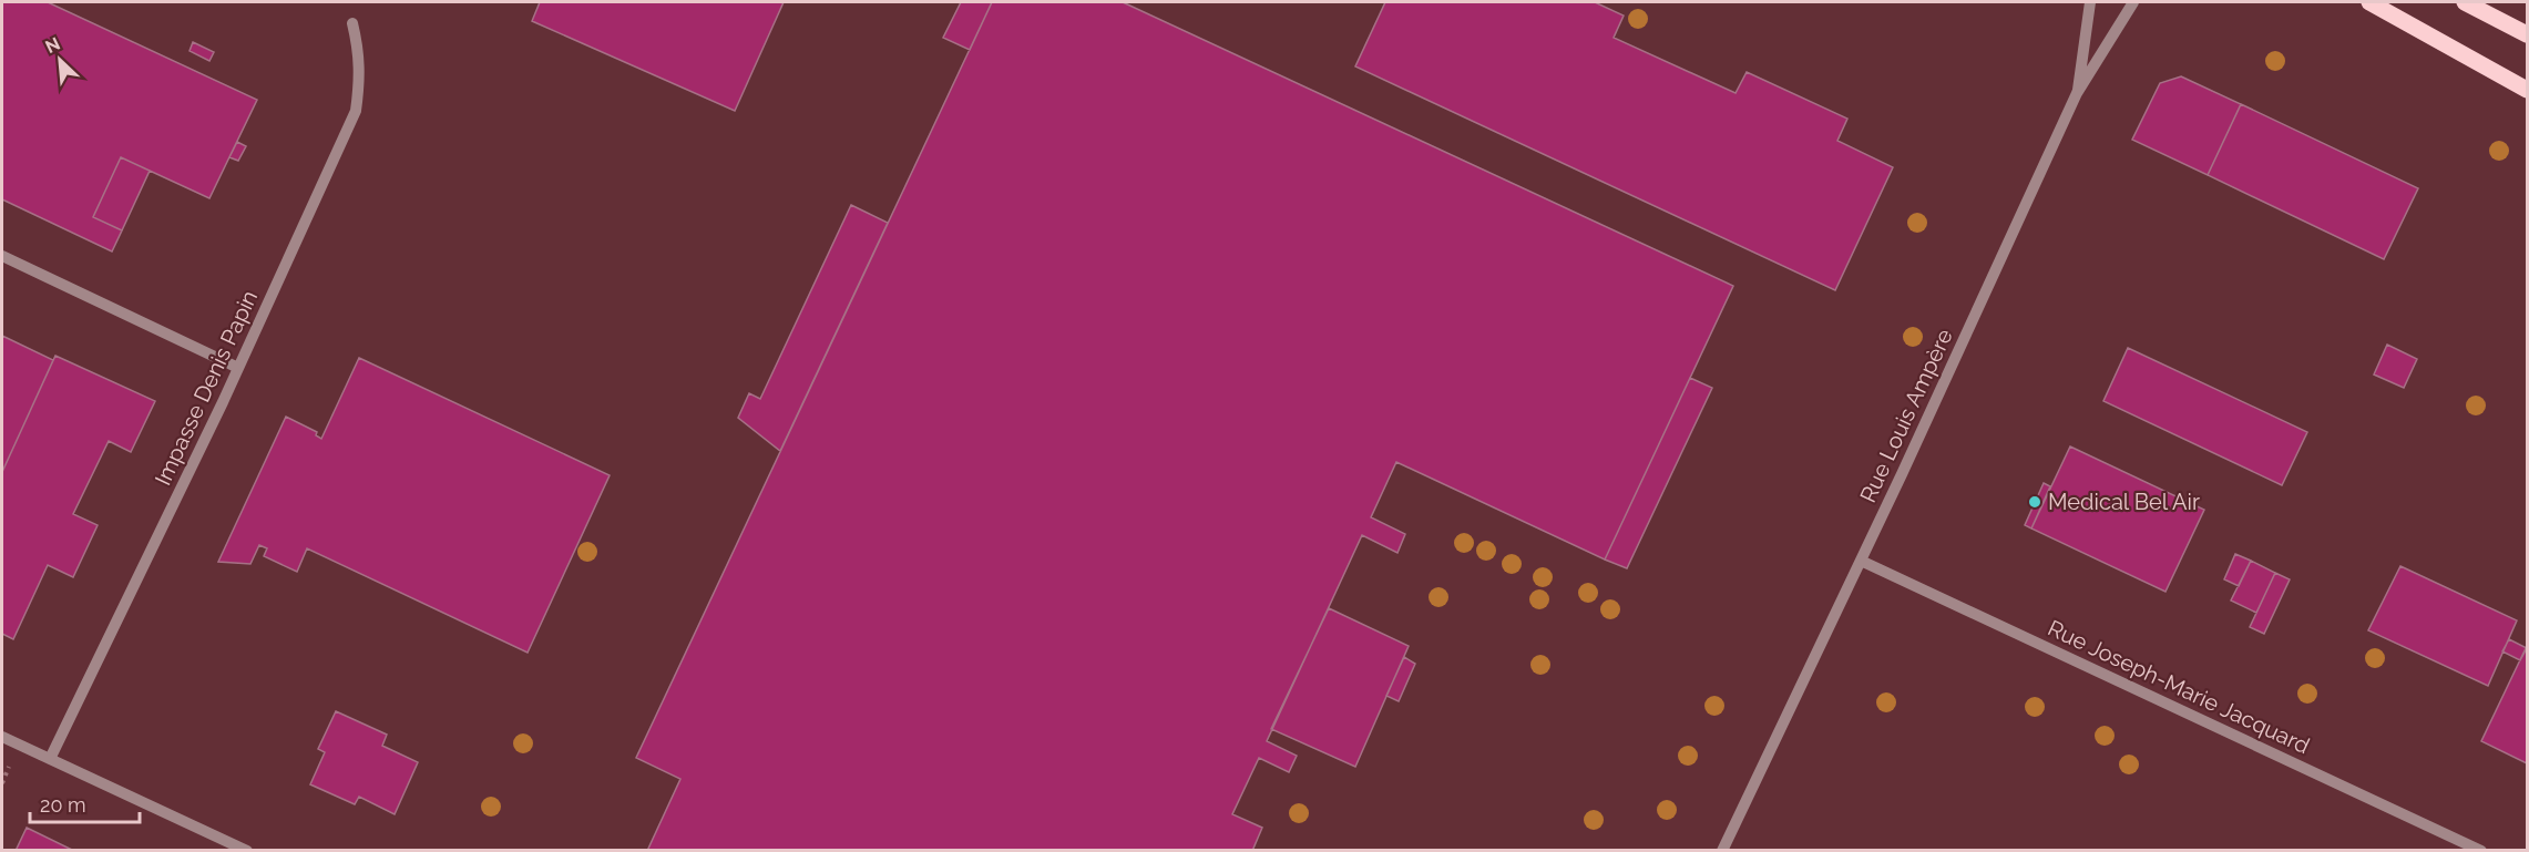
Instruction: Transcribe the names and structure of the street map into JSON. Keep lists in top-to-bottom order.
{
  "streets": {
    "street": ["Impasse Denis Papin", "Rue Louis Ampère", "Rue Joseph-Marie Jacquard"]
  },
  "crossings": [
    ["Rue Louis Ampère", "Rue Joseph-Marie Jacquard"]
  ],
  "places": ["Medical Bel Air"],
  "scale_bar": "20 m",
  "north": "top left"
}
